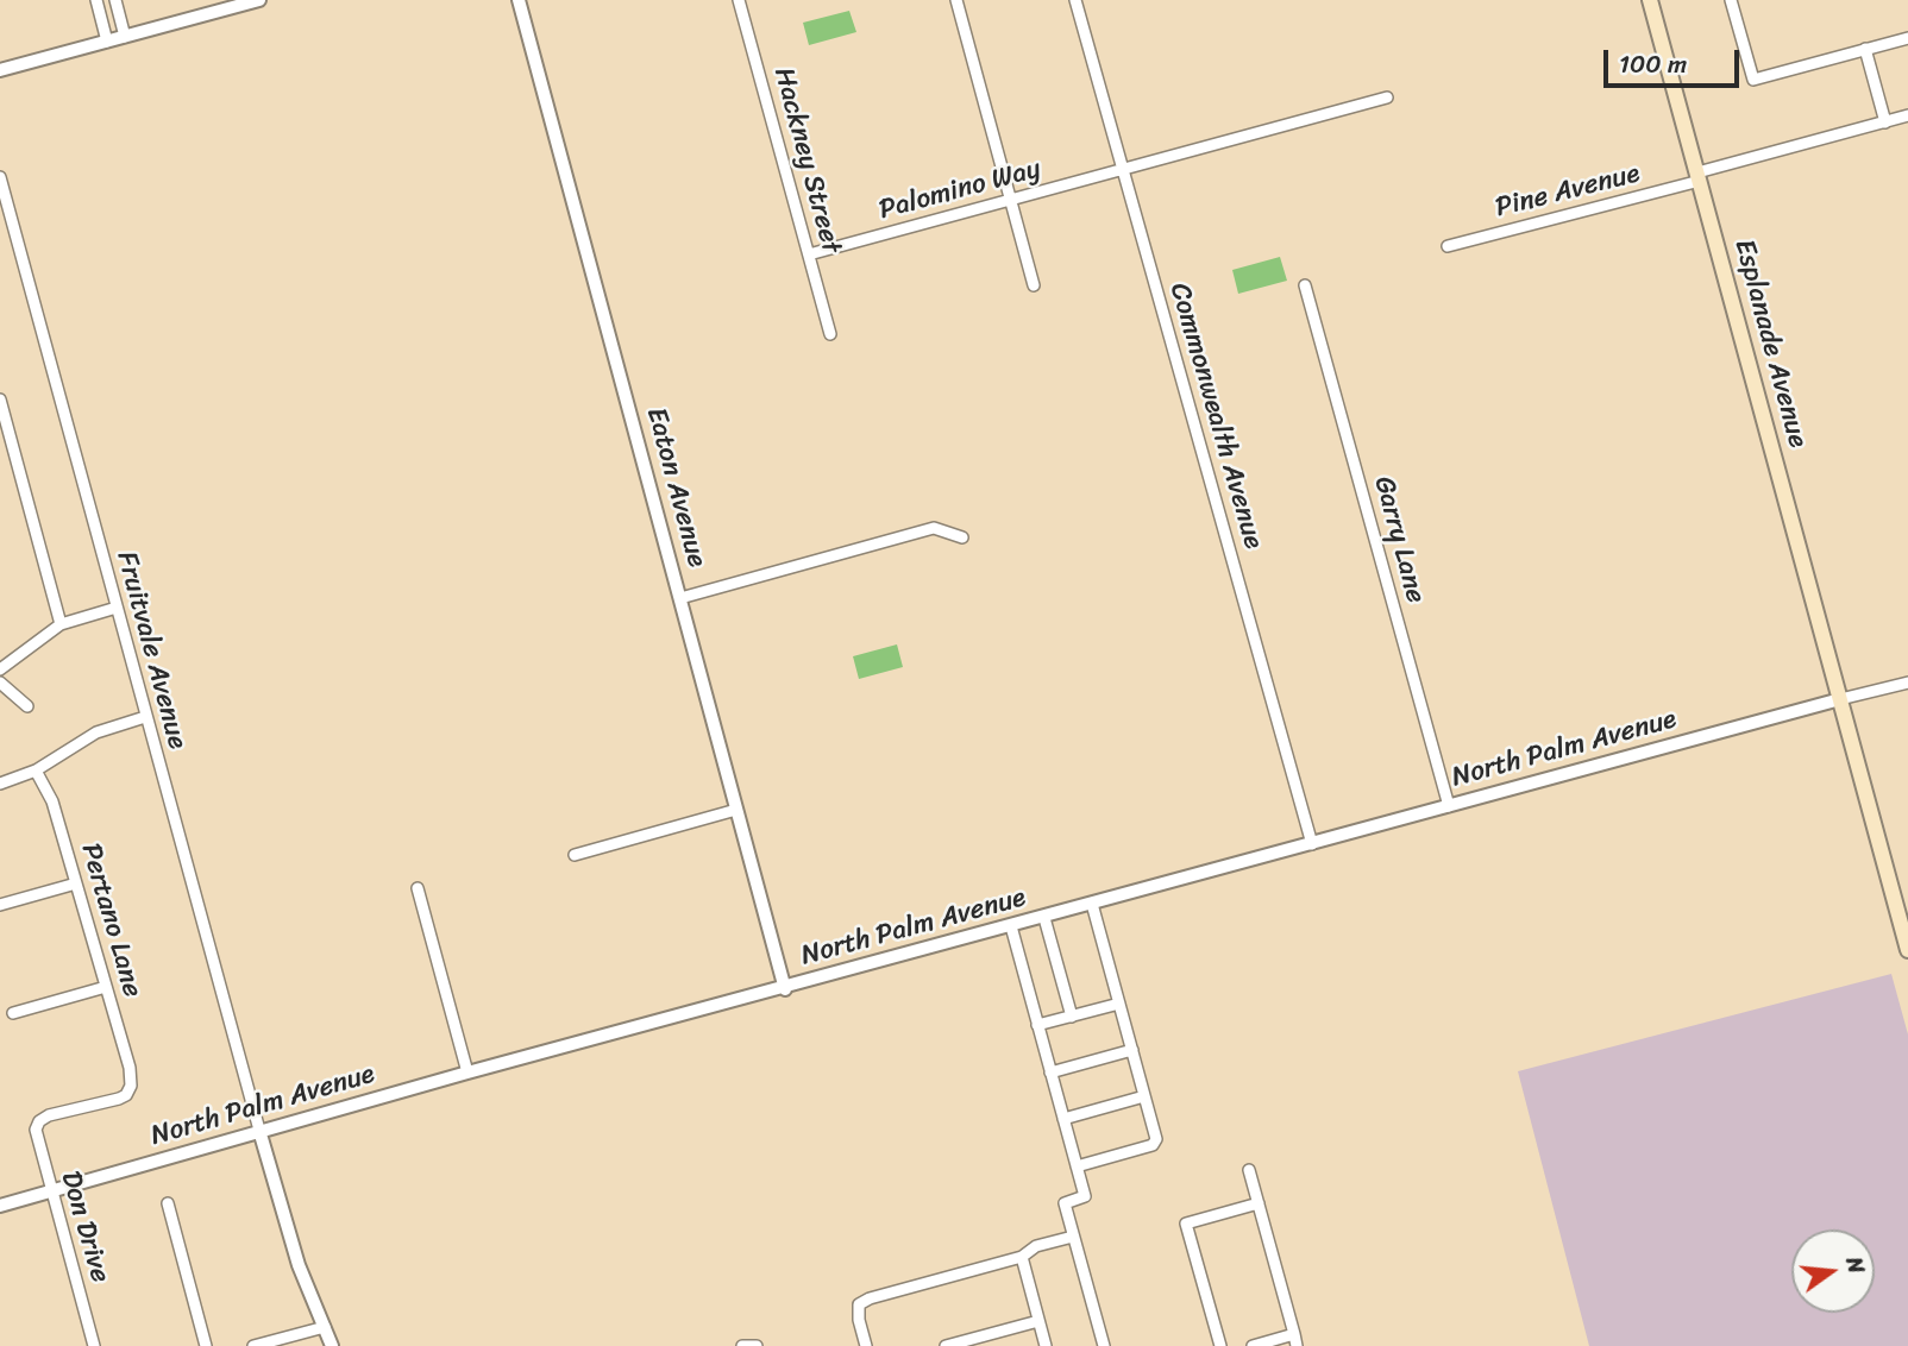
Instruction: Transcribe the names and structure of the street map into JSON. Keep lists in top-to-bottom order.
{
  "streets": {
    "main road": ["Esplanade Avenue"],
    "street": [
      "Hackney Street",
      "Palomino Way",
      "Pine Avenue",
      "Commonwealth Avenue",
      "Eaton Avenue",
      "Garry Lane",
      "Fruitvale Avenue",
      "North Palm Avenue",
      "Pertano Lane",
      "Don Drive"
    ]
  },
  "crossings": [
    ["Hackney Street", "Palomino Way"],
    ["Palomino Way", "Commonwealth Avenue"],
    ["Pine Avenue", "Esplanade Avenue"],
    ["Esplanade Avenue", "North Palm Avenue"],
    ["Commonwealth Avenue", "North Palm Avenue"],
    ["Eaton Avenue", "North Palm Avenue"],
    ["Garry Lane", "North Palm Avenue"],
    ["Fruitvale Avenue", "North Palm Avenue"],
    ["North Palm Avenue", "Don Drive"],
    ["Pertano Lane", "Don Drive"]
  ],
  "scale_bar": "100 m",
  "north": "right"
}
